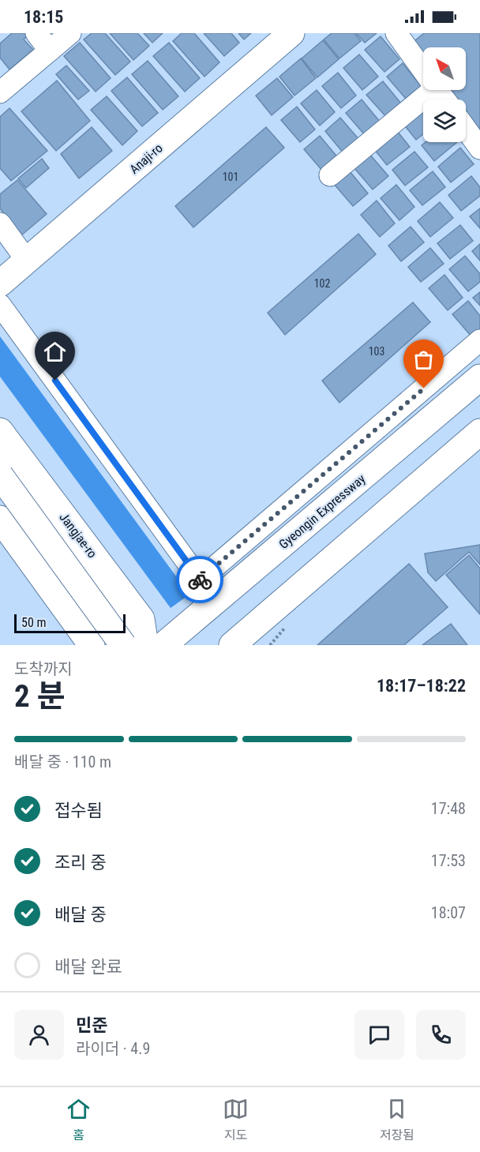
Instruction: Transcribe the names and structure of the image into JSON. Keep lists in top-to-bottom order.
{
  "streets": {
    "main road": ["Anaji-ro", "Gyeongin Expressway", "Jangjae-ro"]
  },
  "house_numbers": ["101", "102", "103"],
  "scale_bar": "50 m",
  "north": "top left",
  "page": {
    "status": "18:15",
    "scale": "50 m",
    "heading": ["2 분", "도착까지", "18:17–18:22"],
    "panel": ["민준", "라이더 · 4.9"],
    "bar": "배달 중 · 110 m",
    "list": [
      ["접수됨", "17:48"],
      ["조리 중", "17:53"],
      ["배달 중", "18:07"],
      "배달 완료"
    ],
    "tabs": ["홈", "지도", "저장됨"]
  }
}
